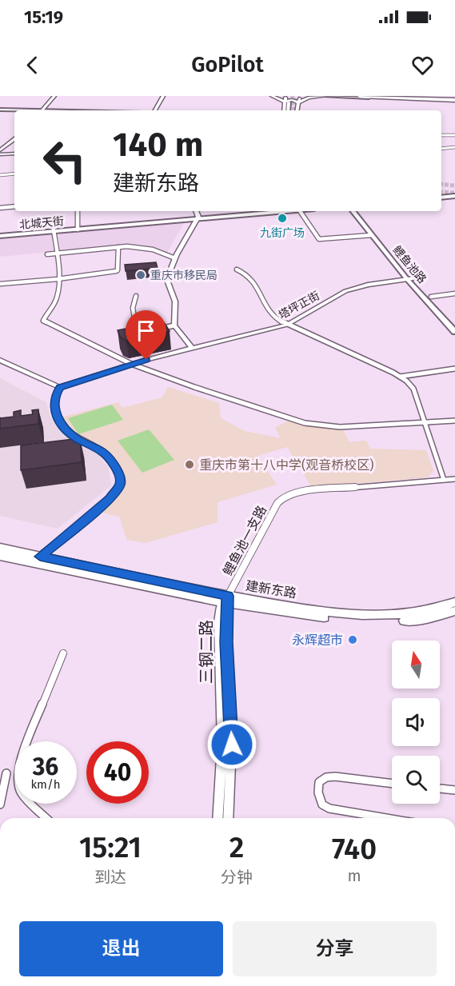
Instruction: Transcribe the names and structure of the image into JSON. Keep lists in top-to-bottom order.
{
  "streets": {
    "main road": ["北城天街", "鲤鱼池路", "建新东路"],
    "street": ["塔坪正街", "鲤鱼池一支路", "三钢二路"]
  },
  "crossings": [
    ["鲤鱼池路", "塔坪正街"],
    ["鲤鱼池一支路", "建新东路"],
    ["鲤鱼池一支路", "三钢二路"],
    ["建新东路", "三钢二路"]
  ],
  "places": [
    "九街广场",
    "重庆市移民局",
    "重庆市第十八中学(观音桥校区)",
    "永辉超市"
  ],
  "north": "top",
  "page": {
    "status": "15:19",
    "header": "GoPilot",
    "turn": ["140 m", "建新东路"],
    "speed": "36 km/h",
    "limit": "40",
    "eta": [
      "15:21",
      "到达",
      "2",
      "分钟",
      "740",
      "m"
    ],
    "buttons": ["退出", "分享"]
  }
}
